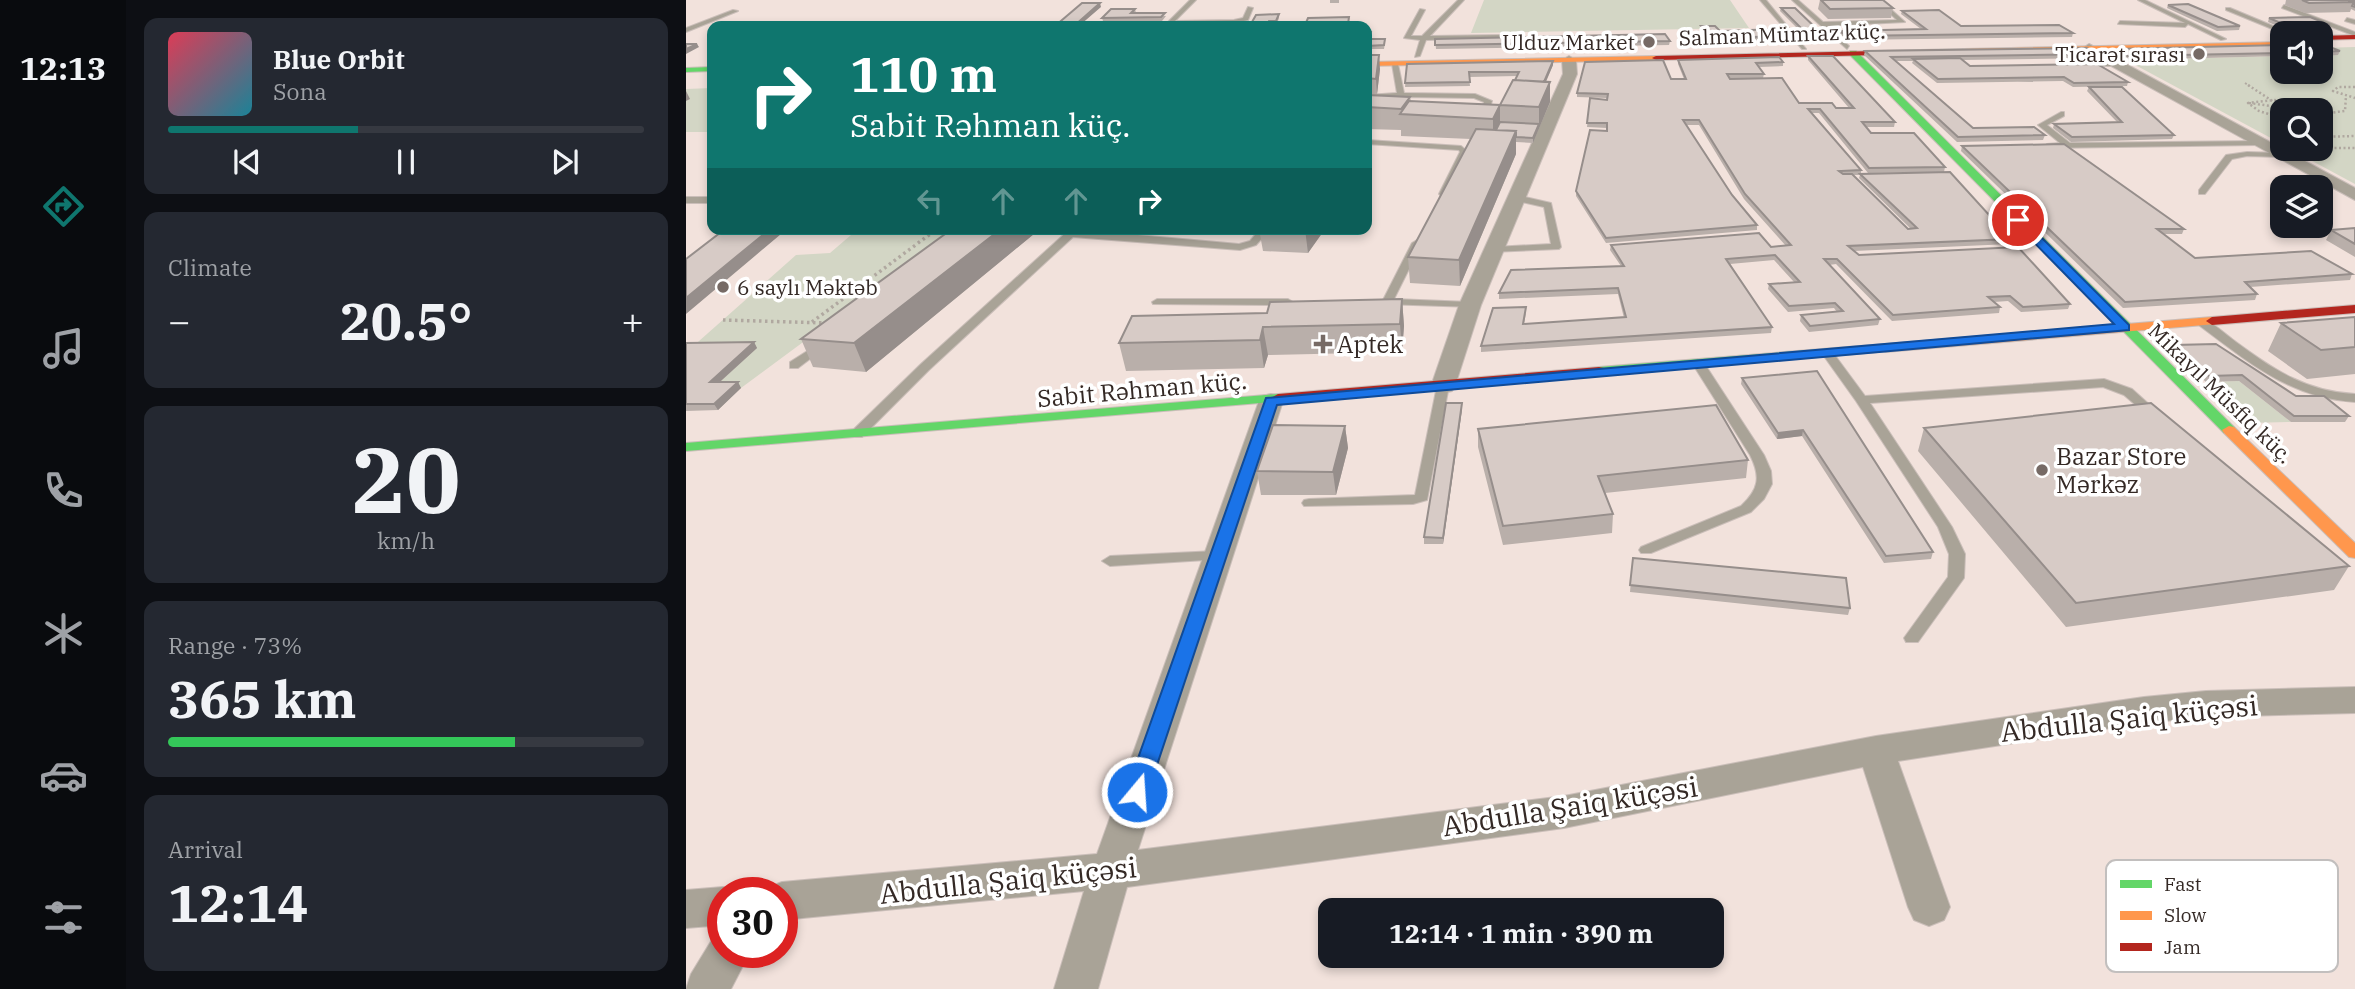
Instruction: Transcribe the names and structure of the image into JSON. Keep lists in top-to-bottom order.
{
  "streets": {
    "main road": ["Salman Mümtaz küç.", "Sabit Rəhman küç.", "Mikayıl Müsfiq küç."],
    "street": ["Abdulla Şaiq küçəsi"]
  },
  "crossings": [
    ["Salman Mümtaz küç.", "Mikayıl Müsfiq küç."],
    ["Sabit Rəhman küç.", "Mikayıl Müsfiq küç."]
  ],
  "places": {
    "other": [
      "Ulduz Market",
      "Ticarət sırası",
      "6 saylı Məktəb",
      "Bazar Store Mərkəz"
    ],
    "health": ["Aptek"]
  },
  "legend": ["Fast", "Slow", "Jam"],
  "page": {
    "tabs": "12:13",
    "turn": ["110 m", "Sabit Rəhman küç."],
    "song": ["Blue Orbit", "Sona"],
    "tile": [
      "Climate",
      ["20", "km/h"],
      ["Range · 73%", "365 km"],
      ["Arrival", "12:14"]
    ],
    "heat": ["−", "20.5°", "+"],
    "limit": "30",
    "trip": "12:14 · 1 min · 390 m"
  }
}
